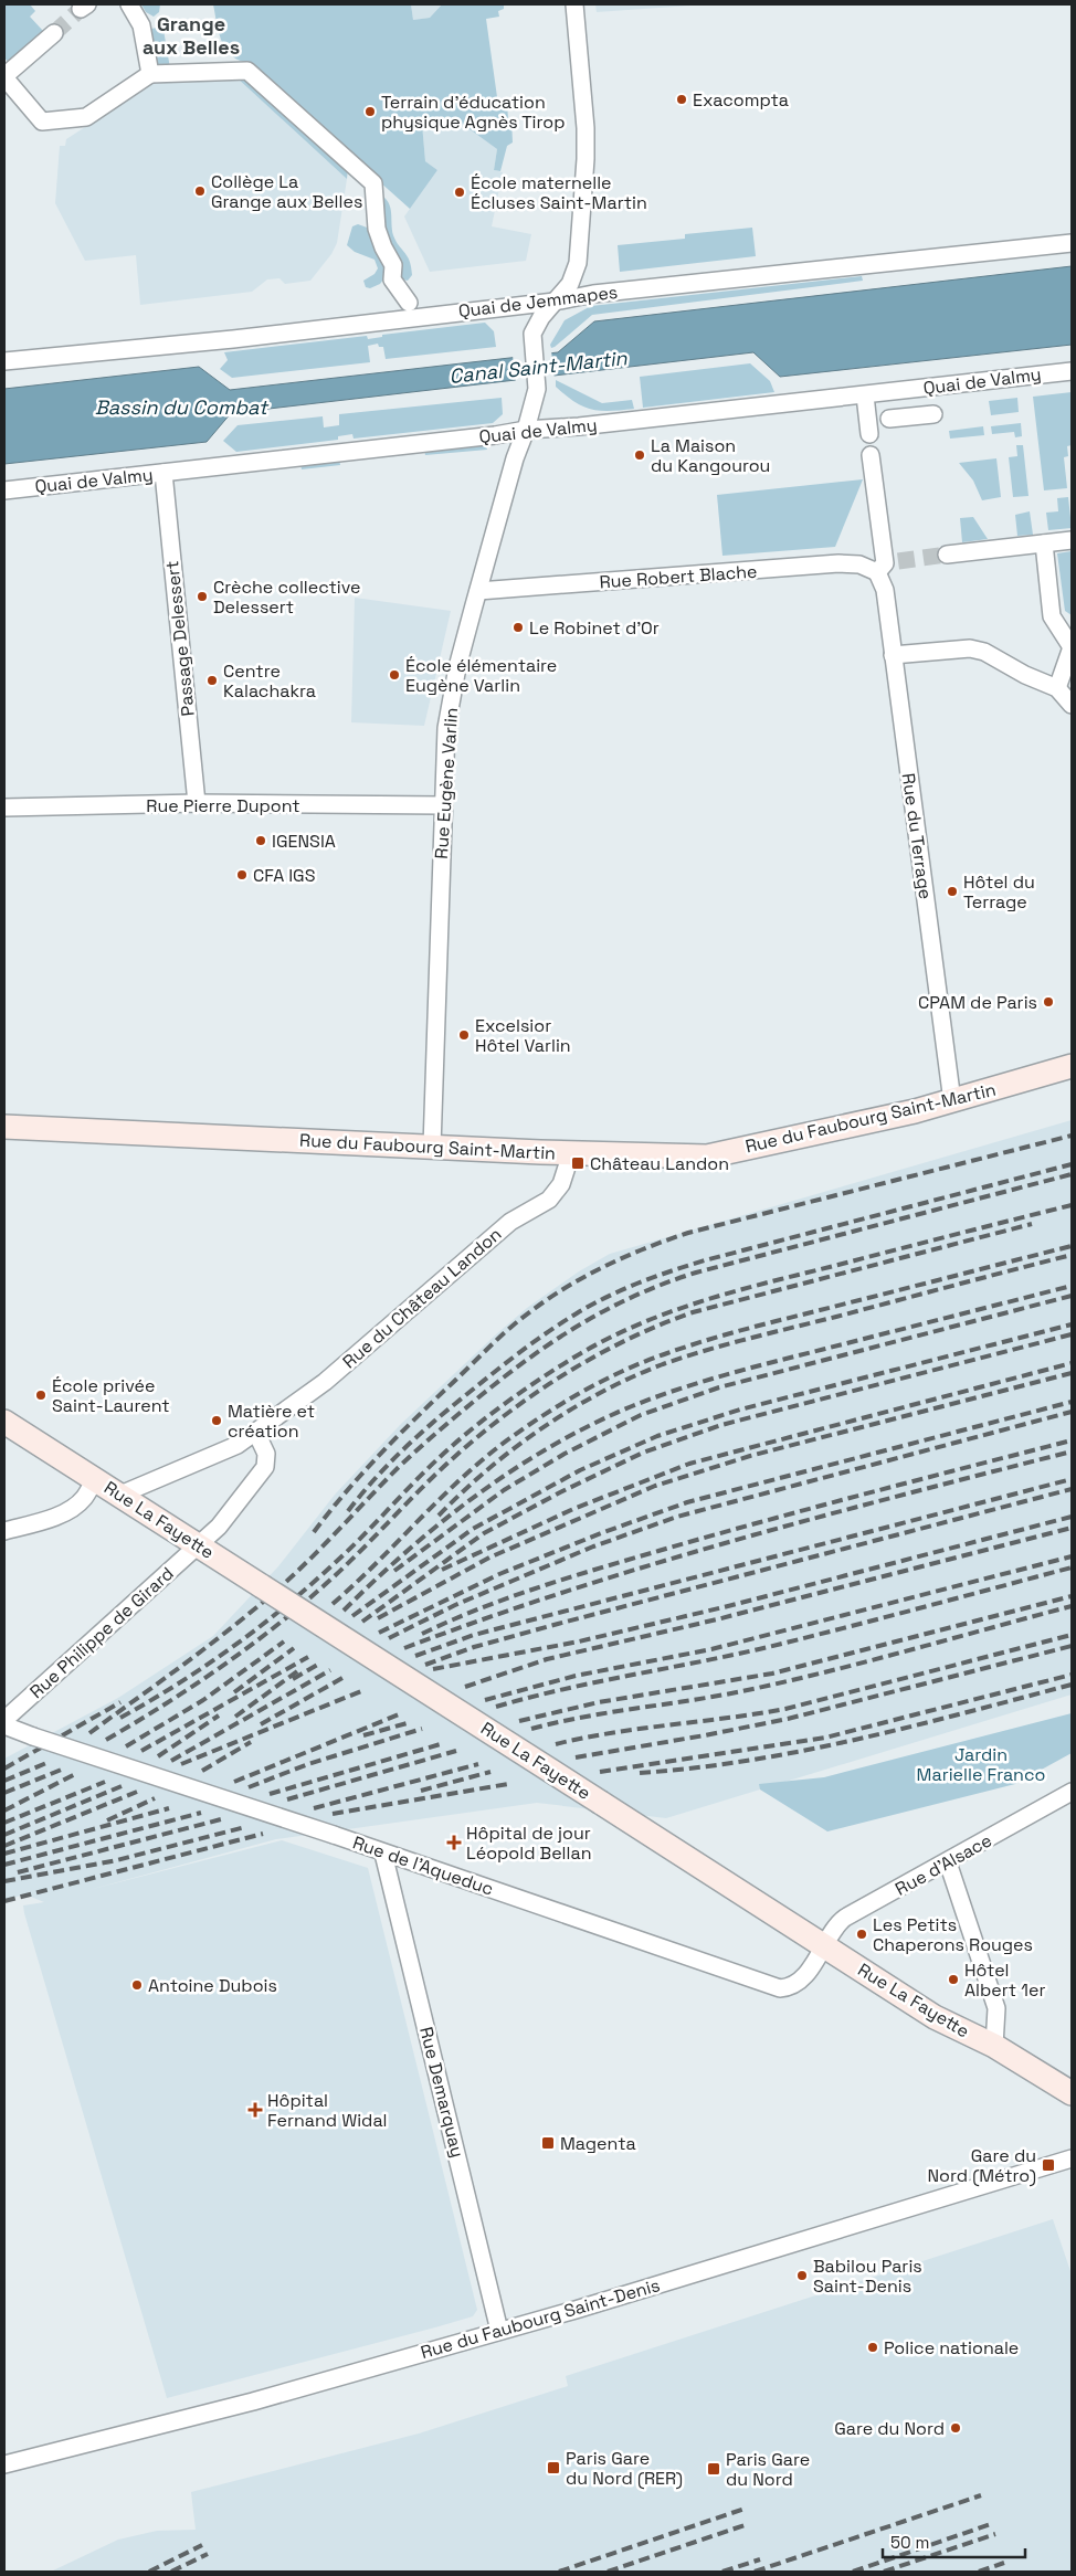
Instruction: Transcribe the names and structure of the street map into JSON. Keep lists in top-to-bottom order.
{
  "streets": {
    "main road": ["Rue du Faubourg Saint-Martin", "Rue La Fayette"],
    "street": [
      "Quai de Jemmapes",
      "Quai de Valmy",
      "Rue Robert Blache",
      "Passage Delessert",
      "Rue Eugène Varlin",
      "Rue Pierre Dupont",
      "Rue du Terrage",
      "Rue du Château Landon",
      "Rue Philippe de Girard",
      "Rue d'Alsace",
      "Rue de l'Aqueduc",
      "Rue Demarquay",
      "Rue du Faubourg Saint-Denis"
    ]
  },
  "crossings": [
    ["Quai de Jemmapes", "Rue Eugène Varlin"],
    ["Quai de Valmy", "Passage Delessert"],
    ["Quai de Valmy", "Rue Eugène Varlin"],
    ["Rue Robert Blache", "Rue Eugène Varlin"],
    ["Rue Robert Blache", "Rue du Terrage"],
    ["Passage Delessert", "Rue Pierre Dupont"],
    ["Rue Eugène Varlin", "Rue Pierre Dupont"],
    ["Rue Eugène Varlin", "Rue du Faubourg Saint-Martin"],
    ["Rue du Terrage", "Rue du Faubourg Saint-Martin"],
    ["Rue du Faubourg Saint-Martin", "Rue du Château Landon"],
    ["Rue du Château Landon", "Rue La Fayette"],
    ["Rue La Fayette", "Rue Philippe de Girard"],
    ["Rue La Fayette", "Rue d'Alsace"],
    ["Rue La Fayette", "Rue de l'Aqueduc"],
    ["Rue d'Alsace", "Rue de l'Aqueduc"],
    ["Rue de l'Aqueduc", "Rue Demarquay"],
    ["Rue Demarquay", "Rue du Faubourg Saint-Denis"]
  ],
  "districts": ["Grange aux Belles"],
  "water": ["Canal Saint-Martin", "Bassin du Combat"],
  "parks": ["Jardin Marielle Franco"],
  "places": {
    "other": [
      "Exacompta",
      "Terrain d'éducation physique Agnès Tirop",
      "Collège La Grange aux Belles",
      "École maternelle Écluses Saint-Martin",
      "La Maison du Kangourou",
      "Crèche collective Delessert",
      "Le Robinet d'Or",
      "École élémentaire Eugène Varlin",
      "Centre Kalachakra",
      "IGENSIA",
      "CFA IGS",
      "Hôtel du Terrage",
      "CPAM de Paris",
      "Excelsior Hôtel Varlin",
      "École privée Saint-Laurent",
      "Matière et création",
      "Les Petits Chaperons Rouges",
      "Hôtel Albert 1er",
      "Antoine Dubois",
      "Babilou Paris Saint-Denis",
      "Police nationale",
      "Gare du Nord"
    ],
    "transit": [
      "Château Landon",
      "Magenta",
      "Gare du Nord (Métro)",
      "Paris Gare du Nord (RER)",
      "Paris Gare du Nord"
    ],
    "health": ["Hôpital de jour Léopold Bellan", "Hôpital Fernand Widal"]
  },
  "scale_bar": "50 m"
}
